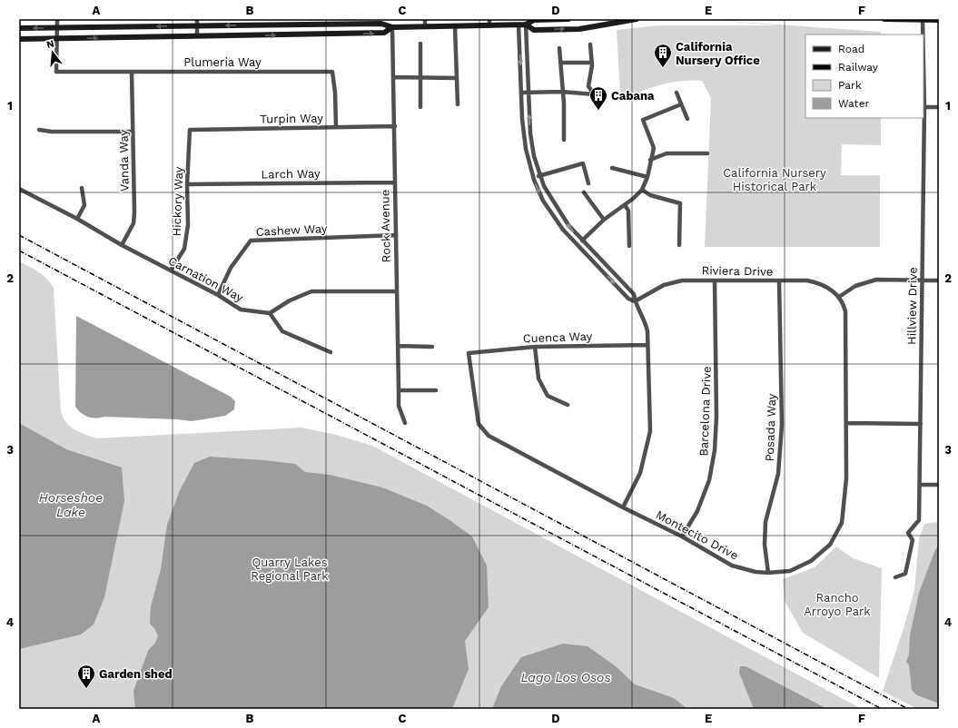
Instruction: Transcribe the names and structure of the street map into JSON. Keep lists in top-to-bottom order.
{
  "streets": {
    "street": [
      "Plumeria Way",
      "Turpin Way",
      "Vanda Way",
      "Larch Way",
      "Hickory Way",
      "Rock Avenue",
      "Cashew Way",
      "Riviera Drive",
      "Carnation Way",
      "Hillview Drive",
      "Cuenca Way",
      "Barcelona Drive",
      "Posada Way",
      "Montecito Drive"
    ]
  },
  "crossings": [
    ["Plumeria Way", "Turpin Way"],
    ["Plumeria Way", "Vanda Way"],
    ["Turpin Way", "Hickory Way"],
    ["Turpin Way", "Rock Avenue"],
    ["Vanda Way", "Carnation Way"],
    ["Larch Way", "Hickory Way"],
    ["Larch Way", "Rock Avenue"],
    ["Hickory Way", "Carnation Way"],
    ["Rock Avenue", "Cashew Way"],
    ["Cashew Way", "Carnation Way"],
    ["Riviera Drive", "Barcelona Drive"],
    ["Riviera Drive", "Posada Way"],
    ["Riviera Drive", "Montecito Drive"],
    ["Cuenca Way", "Montecito Drive"],
    ["Barcelona Drive", "Montecito Drive"],
    ["Posada Way", "Montecito Drive"]
  ],
  "water": ["Horseshoe Lake", "Lago Los Osos"],
  "parks": ["California Nursery Historical Park", "Quarry Lakes Regional Park", "Rancho Arroyo Park"],
  "places": {
    "building": ["California Nursery Office", "Cabana", "Garden shed"]
  },
  "legend": [
    "Road",
    "Railway",
    "Park",
    "Water"
  ],
  "north": "top",
  "grid": {
    "columns": [
      "A",
      "B",
      "C",
      "D",
      "E",
      "F"
    ],
    "rows": [
      "1",
      "2",
      "3",
      "4"
    ]
  }
}
